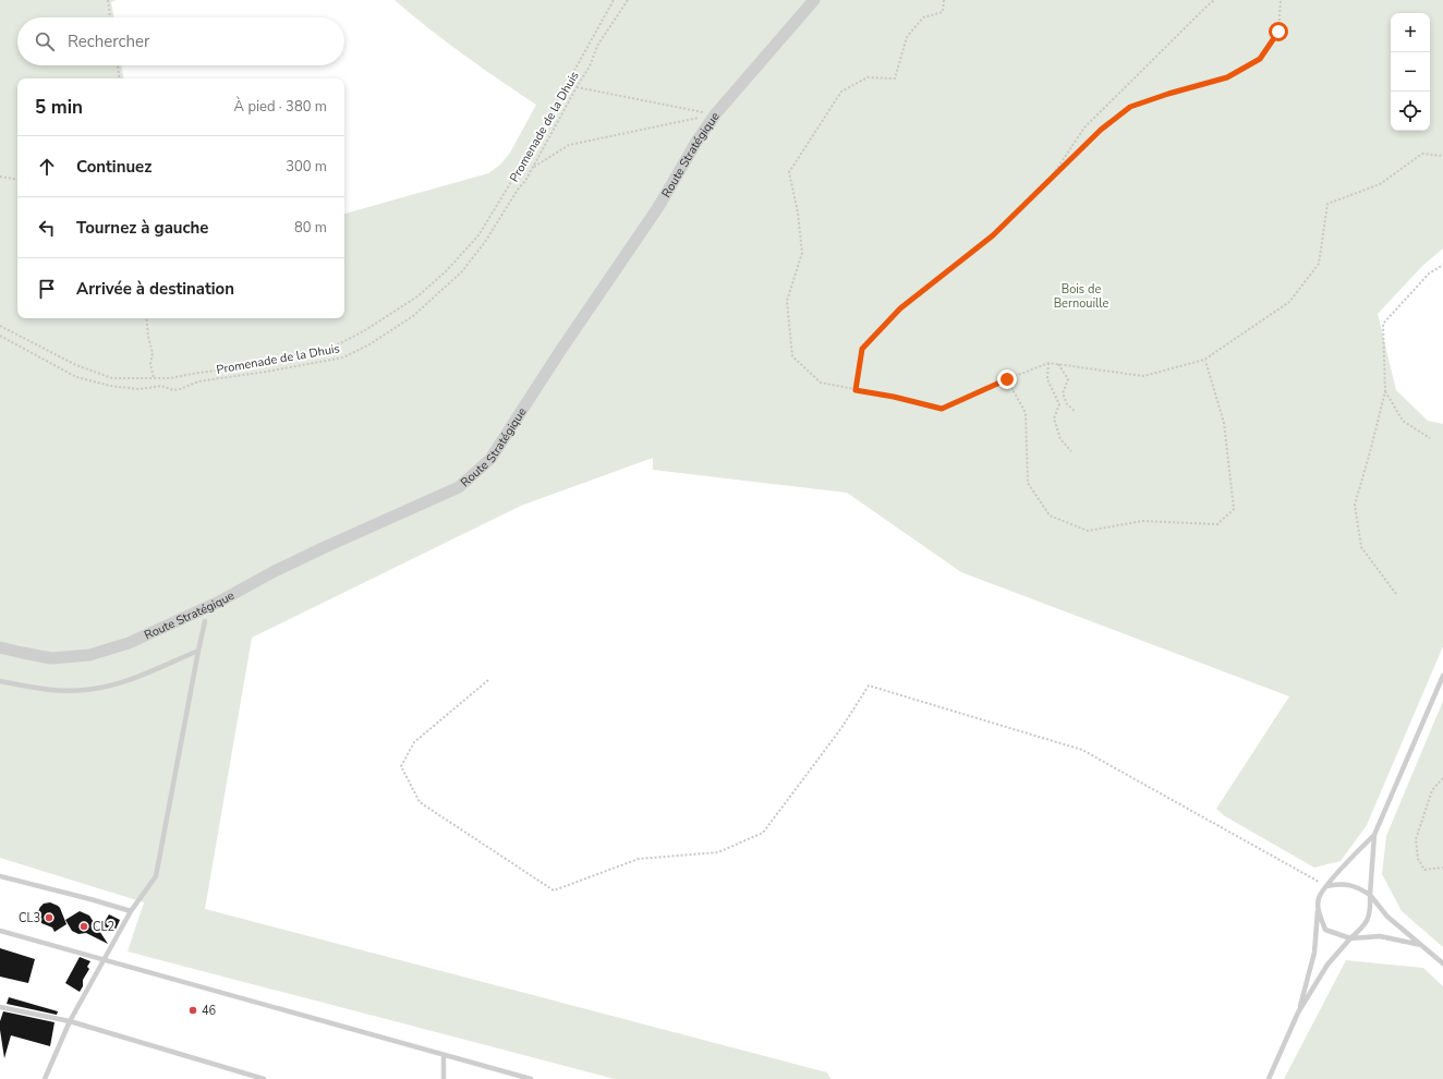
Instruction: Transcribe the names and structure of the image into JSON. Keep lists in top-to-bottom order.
{
  "streets": {
    "street": ["Route Stratégique"],
    "path": ["Promenade de la Dhuis"]
  },
  "parks": ["Bois de Bernouille"],
  "places": ["CL3", "CL2", "46"],
  "page": {
    "map_buttons": ["+", "−"],
    "search": "Rechercher",
    "heading": ["5 min", "À pied · 380 m"],
    "list": [
      ["Continuez", "300 m"],
      ["Tournez à gauche", "80 m"],
      "Arrivée à destination"
    ]
  }
}
